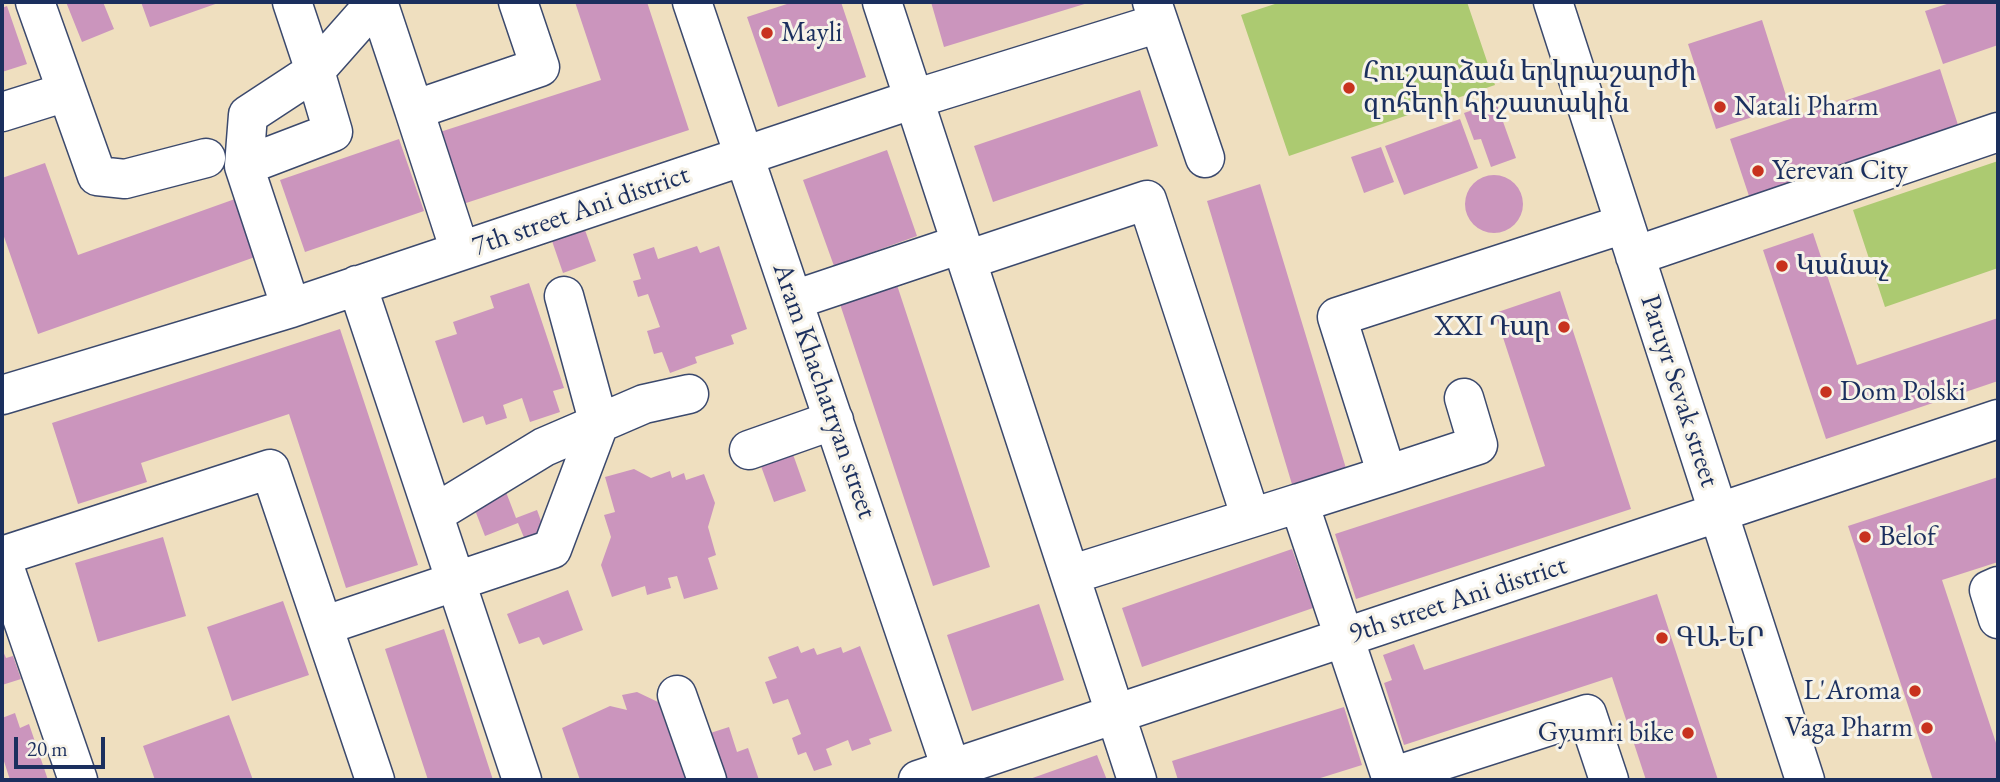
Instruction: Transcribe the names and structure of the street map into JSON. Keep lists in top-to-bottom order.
{
  "streets": {
    "street": [
      "7th street Ani district",
      "Aram Khachatryan street",
      "Paruyr Sevak street",
      "9th street Ani district"
    ]
  },
  "crossings": [
    ["7th street Ani district", "Aram Khachatryan street"],
    ["Aram Khachatryan street", "9th street Ani district"],
    ["Paruyr Sevak street", "9th street Ani district"]
  ],
  "places": [
    "Mayli",
    "Հուշարձան երկրաշարժի զոհերի հիշատակին",
    "Natali Pharm",
    "Yerevan City",
    "Կանաչ",
    "XXI Դար",
    "Dom Polski",
    "Belof",
    "ԳԱ-ԵՐ",
    "L'Aroma",
    "Vaga Pharm",
    "Gyumri bike"
  ],
  "scale_bar": "20 m"
}
